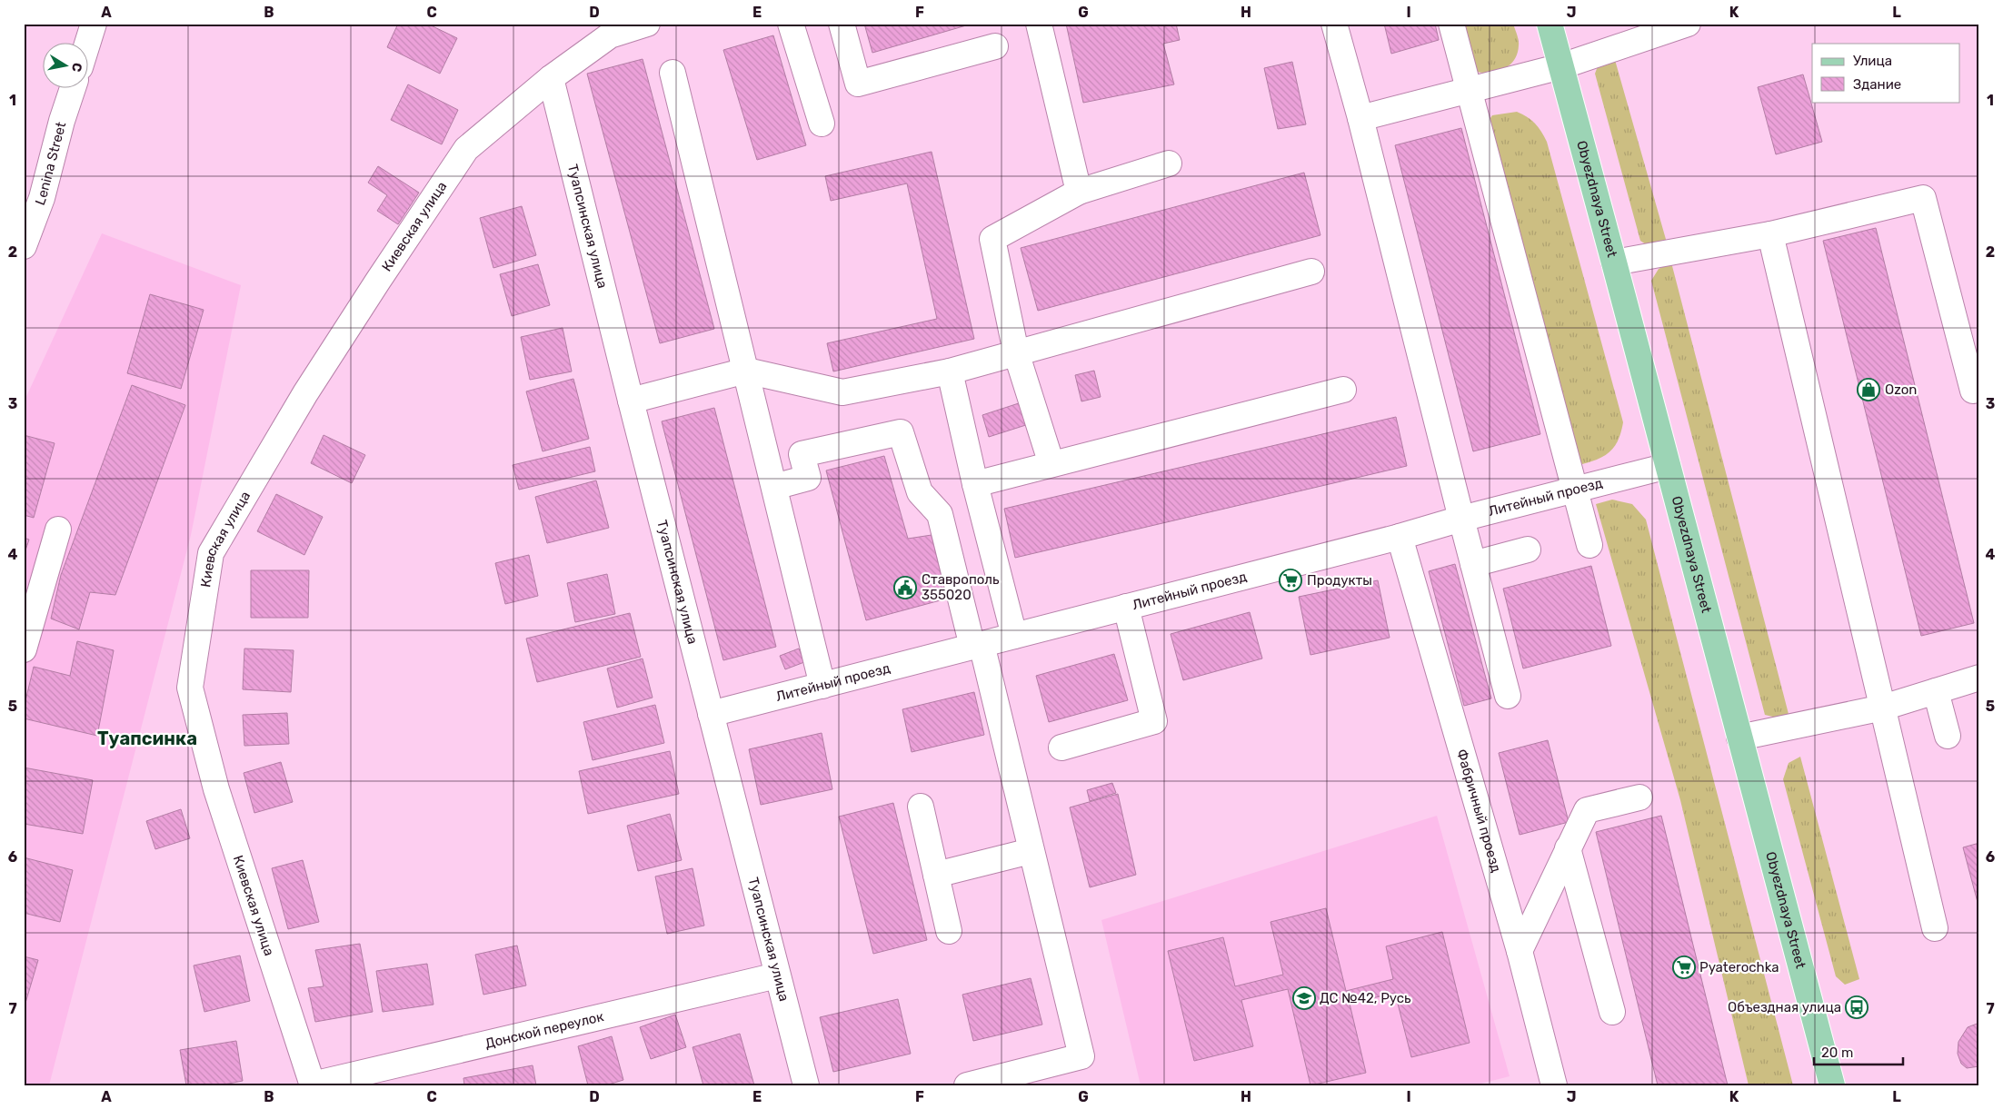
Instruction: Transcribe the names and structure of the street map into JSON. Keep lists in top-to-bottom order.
{
  "streets": {
    "main road": ["Obyezdnaya Street"],
    "street": [
      "Lenina Street",
      "Туапсинская улица",
      "Киевская улица",
      "Литейный проезд",
      "Фабричный проезд",
      "Донской переулок"
    ]
  },
  "crossings": [
    ["Obyezdnaya Street", "Литейный проезд"],
    ["Туапсинская улица", "Киевская улица"],
    ["Туапсинская улица", "Литейный проезд"],
    ["Туапсинская улица", "Донской переулок"],
    ["Киевская улица", "Донской переулок"],
    ["Литейный проезд", "Фабричный проезд"]
  ],
  "districts": ["Туапсинка"],
  "places": {
    "shop": ["Ozon"],
    "supermarket": ["Продукты", "Pyaterochka"],
    "public building": ["Ставрополь 355020"],
    "school or university": ["ДС №42, Русь"],
    "bus stop": ["Объездная улица"]
  },
  "legend": ["Улица", "Здание"],
  "scale_bar": "20 m",
  "north": "right",
  "grid": {
    "columns": [
      "A",
      "B",
      "C",
      "D",
      "E",
      "F",
      "G",
      "H",
      "I",
      "J",
      "K",
      "L"
    ],
    "rows": [
      "1",
      "2",
      "3",
      "4",
      "5",
      "6",
      "7"
    ]
  }
}
